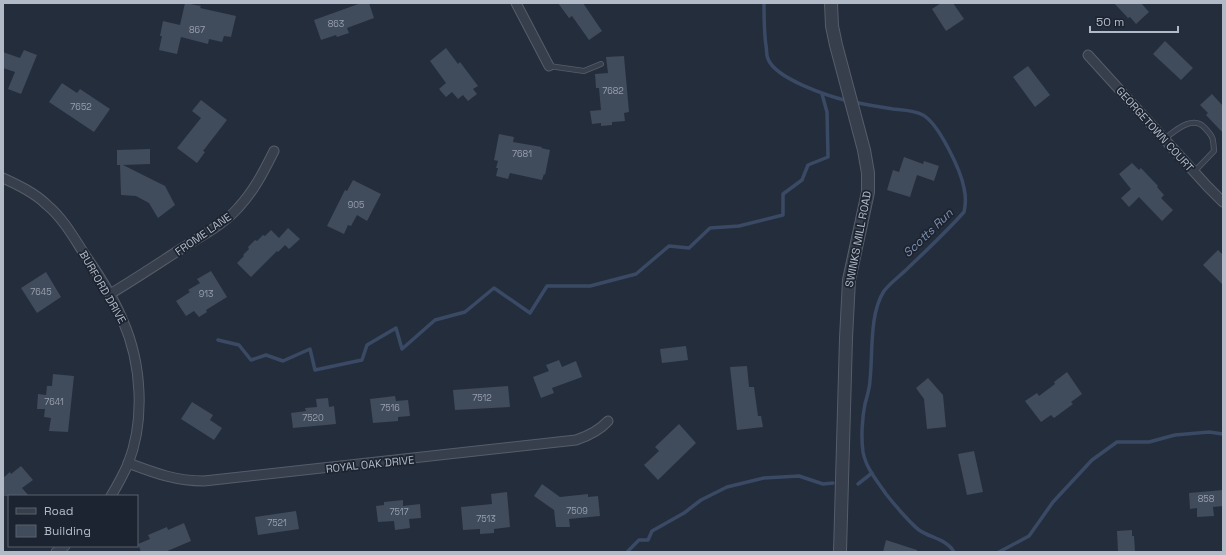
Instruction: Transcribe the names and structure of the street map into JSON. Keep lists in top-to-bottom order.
{
  "streets": {
    "street": [
      "GEORGETOWN COURT",
      "FROME LANE",
      "SWINKS MILL ROAD",
      "BURFORD DRIVE",
      "ROYAL OAK DRIVE"
    ]
  },
  "crossings": [
    ["FROME LANE", "BURFORD DRIVE"],
    ["BURFORD DRIVE", "ROYAL OAK DRIVE"]
  ],
  "water": ["Scotts Run"],
  "house_numbers": [
    "863",
    "867",
    "7682",
    "7652",
    "7681",
    "905",
    "7645",
    "913",
    "7512",
    "7641",
    "7516",
    "7520",
    "858",
    "7509",
    "7517",
    "7513",
    "7521"
  ],
  "legend": ["Road", "Building"],
  "scale_bar": "50 m"
}
